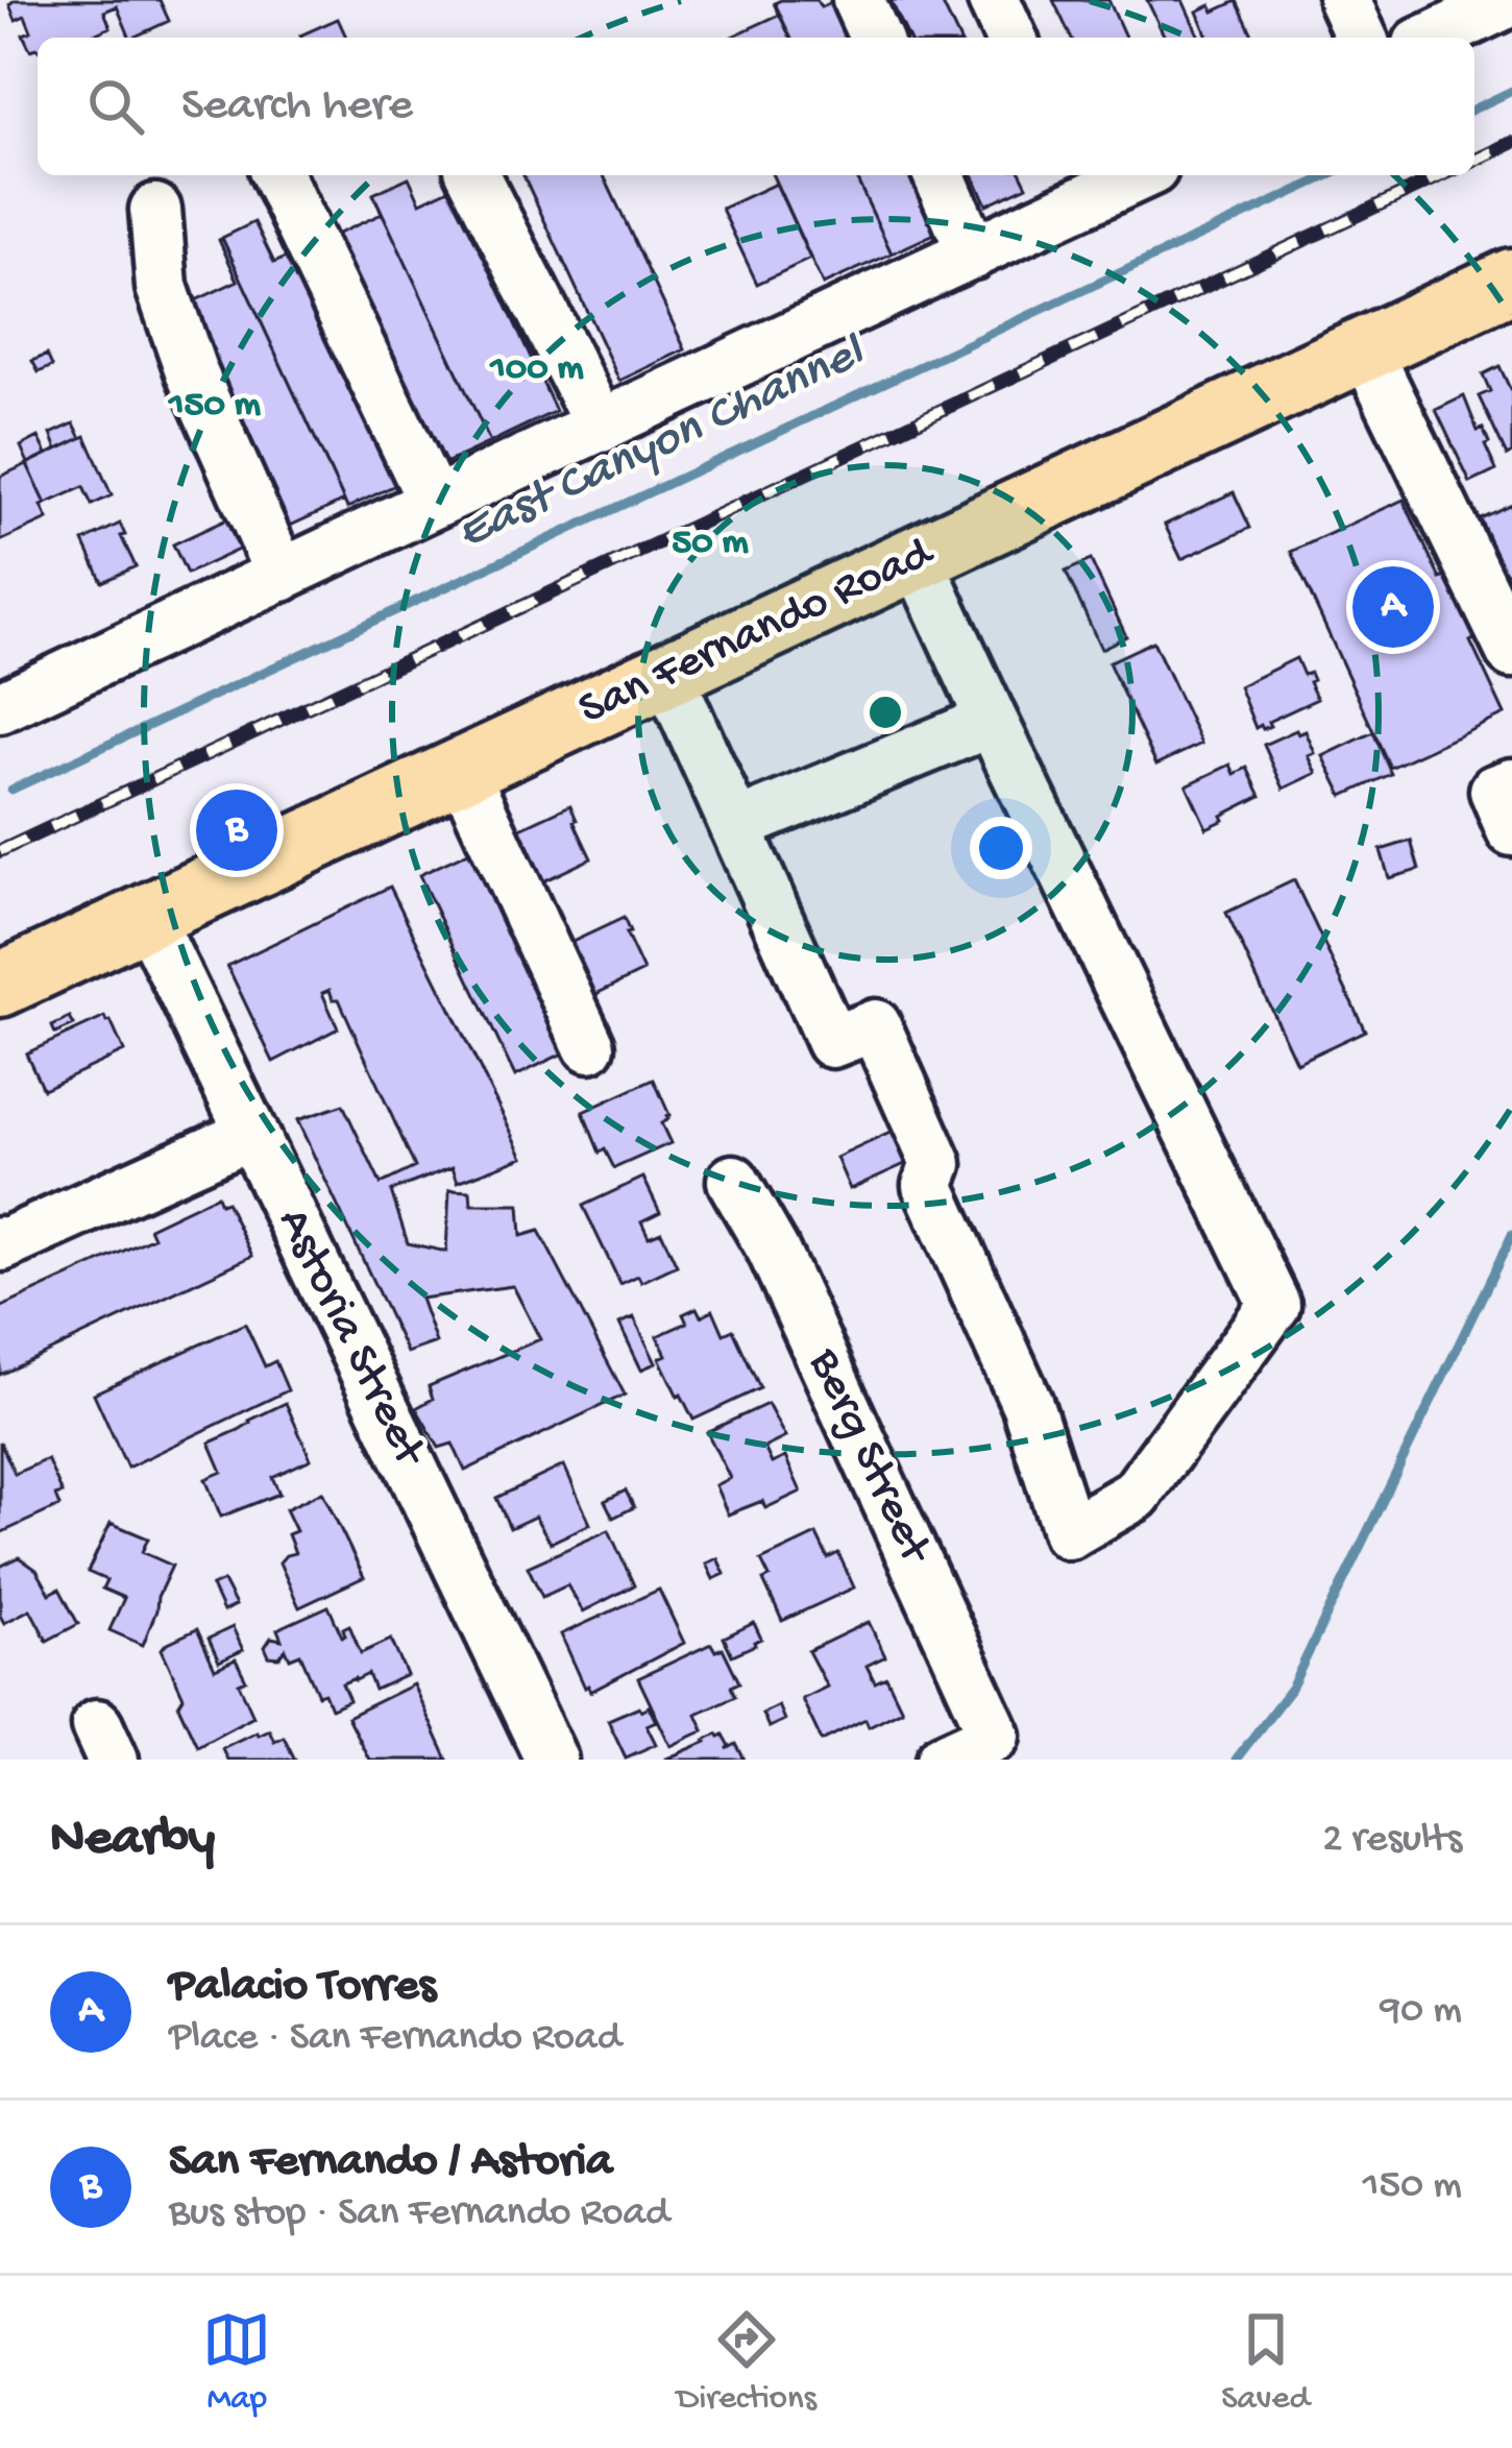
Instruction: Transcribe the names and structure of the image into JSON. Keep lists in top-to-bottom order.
{
  "streets": {
    "main road": ["San Fernando Road"],
    "street": ["Astoria Street", "Berg Street"]
  },
  "crossings": [
    ["San Fernando Road", "Astoria Street"]
  ],
  "water": ["East Canyon Channel"],
  "page": {
    "search": "Search here",
    "pins": ["A", "B"],
    "heading": ["Nearby", "2 results"],
    "list": [
      {
        "mark": "A",
        "name": "Palacio Torres",
        "note": "Place · San Fernando Road",
        "value": "90 m"
      },
      {
        "mark": "B",
        "name": "San Fernando / Astoria",
        "note": "Bus stop · San Fernando Road",
        "value": "150 m"
      }
    ],
    "nav": ["Map", "Directions", "Saved"]
  },
  "rings": ["100 m", "150 m", "50 m"]
}
